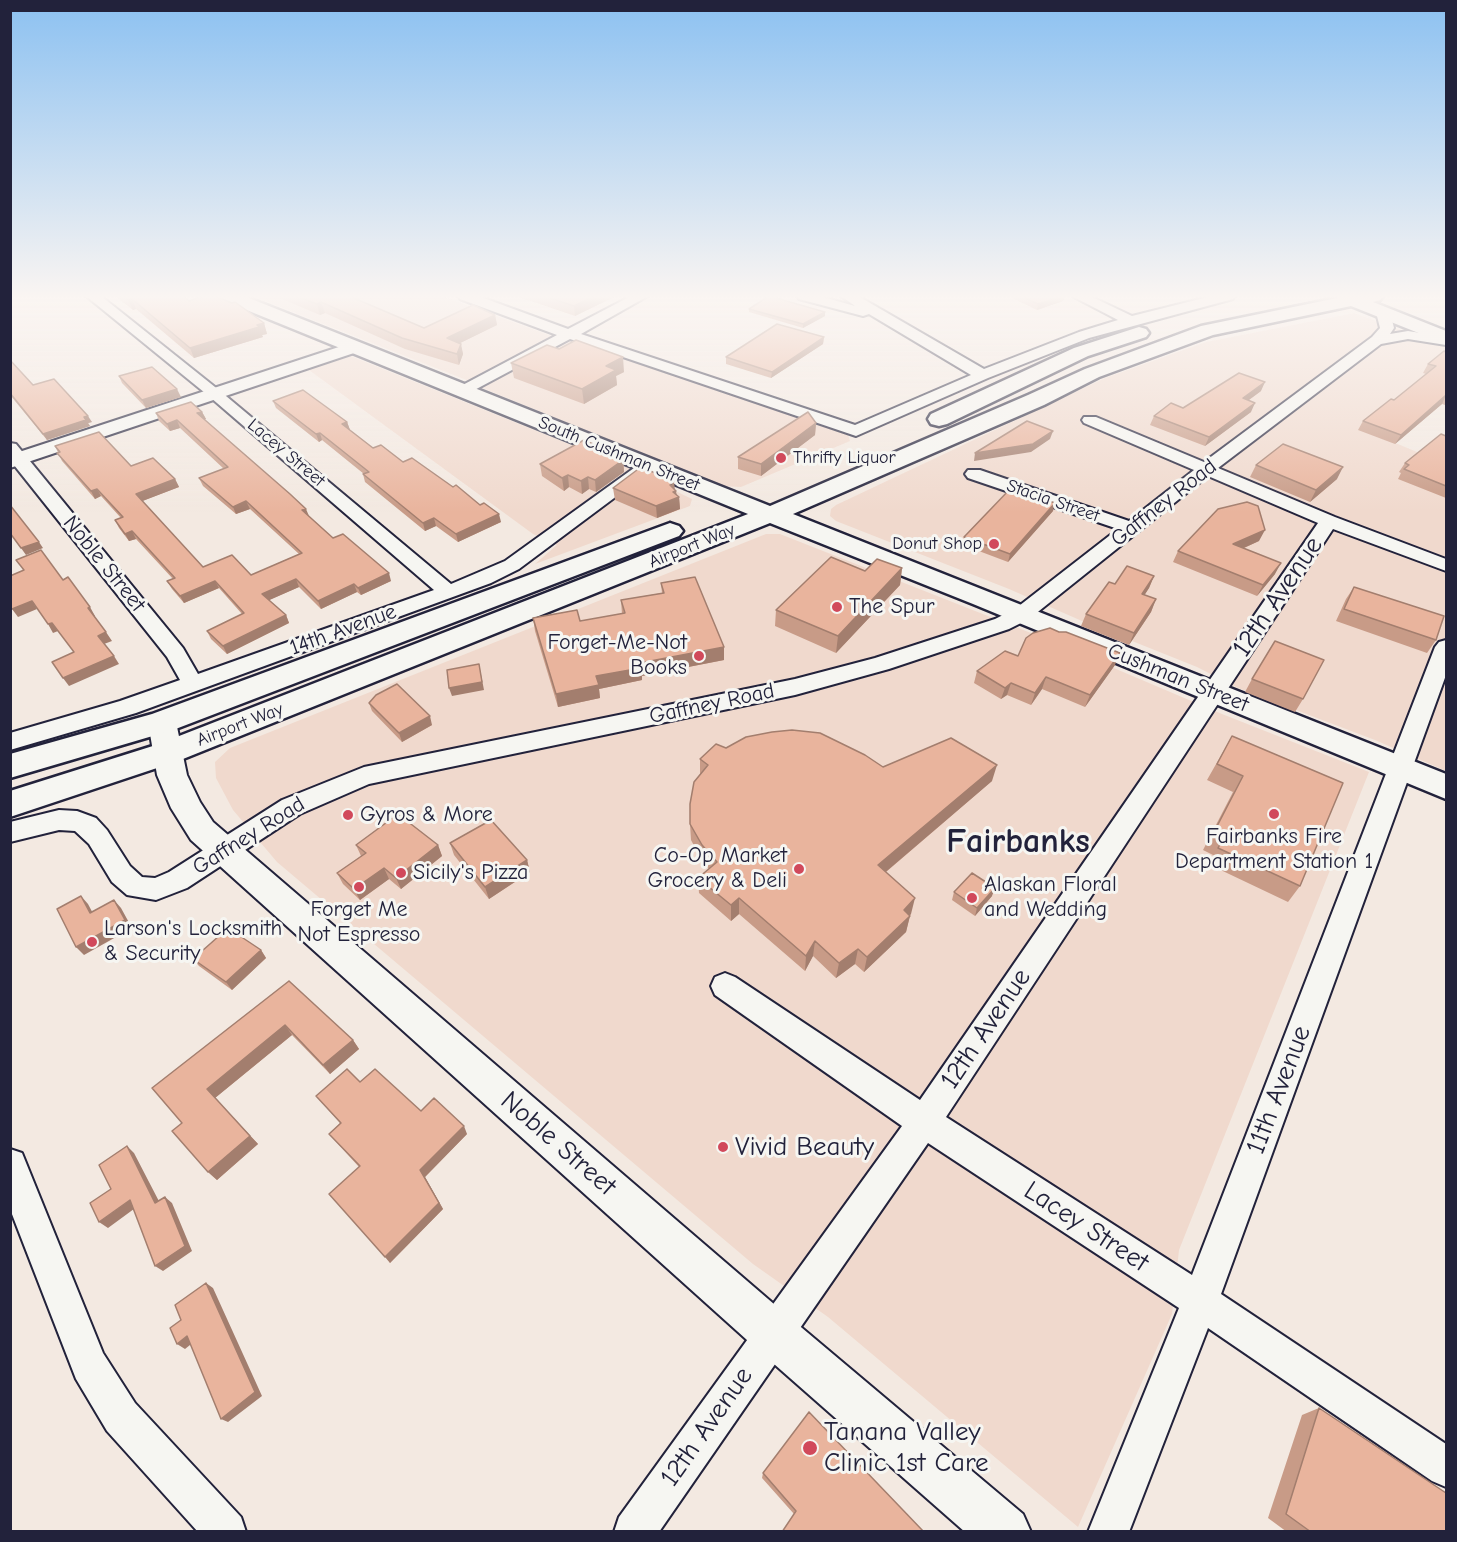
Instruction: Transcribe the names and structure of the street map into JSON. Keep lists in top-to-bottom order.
{
  "streets": {
    "main road": ["South Cushman Street", "Airport Way", "Cushman Street"],
    "street": [
      "Lacey Street",
      "Stacia Street",
      "Gaffney Road",
      "Noble Street",
      "12th Avenue",
      "14th Avenue",
      "11th Avenue"
    ]
  },
  "crossings": [
    ["Lacey Street", "12th Avenue"],
    ["Lacey Street", "14th Avenue"],
    ["Lacey Street", "11th Avenue"],
    ["South Cushman Street", "Airport Way"],
    ["South Cushman Street", "14th Avenue"],
    ["South Cushman Street", "Cushman Street"],
    ["Stacia Street", "Gaffney Road"],
    ["Gaffney Road", "Noble Street"],
    ["Gaffney Road", "Cushman Street"],
    ["Airport Way", "Noble Street"],
    ["Airport Way", "Cushman Street"],
    ["Noble Street", "12th Avenue"],
    ["Noble Street", "14th Avenue"],
    ["12th Avenue", "Cushman Street"],
    ["Cushman Street", "11th Avenue"]
  ],
  "districts": ["Fairbanks"],
  "places": [
    "Thrifty Liquor",
    "Donut Shop",
    "The Spur",
    "Forget-Me-Not Books",
    "Fairbanks Fire Department Station 1",
    "Gyros & More",
    "Co-Op Market Grocery & Deli",
    "Sicily's Pizza",
    "Forget Me Not Espresso",
    "Alaskan Floral and Wedding",
    "Larson's Locksmith & Security",
    "Vivid Beauty",
    "Tanana Valley Clinic 1st Care"
  ]
}
